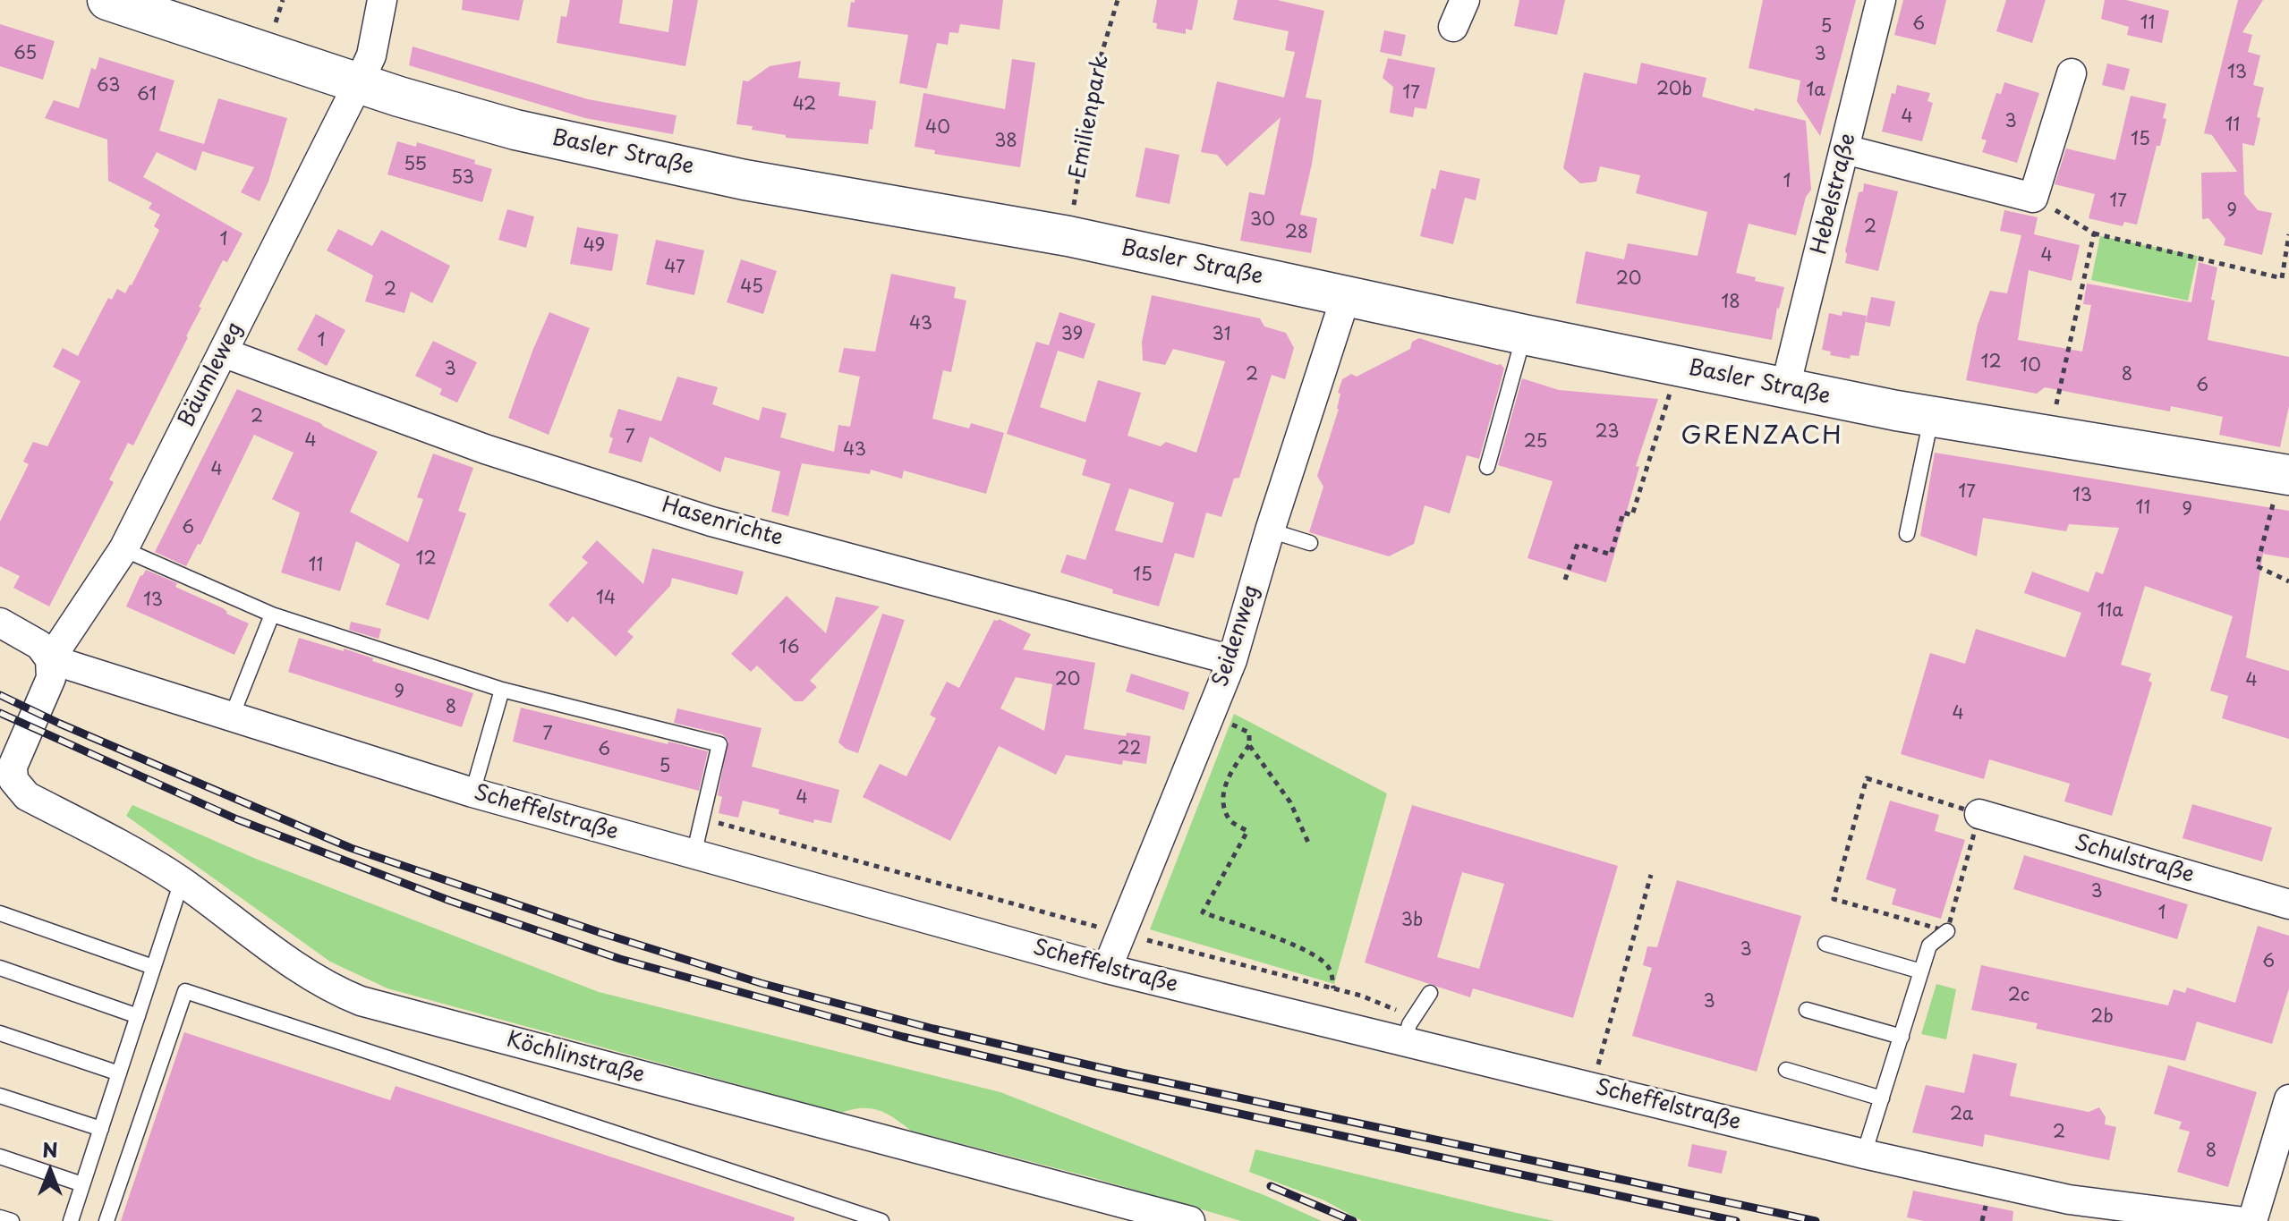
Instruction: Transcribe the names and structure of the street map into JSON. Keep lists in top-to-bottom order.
{
  "streets": {
    "main road": ["Basler Straße"],
    "street": [
      "Hebelstraße",
      "Bäumleweg",
      "Hasenrichte",
      "Seidenweg",
      "Scheffelstraße",
      "Schulstraße",
      "Köchlinstraße"
    ],
    "path": ["Emilienpark"]
  },
  "crossings": [
    ["Emilienpark", "Basler Straße"],
    ["Basler Straße", "Hebelstraße"],
    ["Basler Straße", "Bäumleweg"],
    ["Basler Straße", "Seidenweg"],
    ["Bäumleweg", "Hasenrichte"],
    ["Bäumleweg", "Scheffelstraße"],
    ["Bäumleweg", "Köchlinstraße"],
    ["Hasenrichte", "Seidenweg"],
    ["Seidenweg", "Scheffelstraße"],
    ["Scheffelstraße", "Köchlinstraße"]
  ],
  "districts": ["GRENZACH"],
  "house_numbers": [
    "11",
    "6",
    "5",
    "65",
    "3",
    "13",
    "63",
    "20b",
    "1a",
    "17",
    "61",
    "42",
    "4",
    "3",
    "11",
    "40",
    "15",
    "38",
    "55",
    "53",
    "1",
    "17",
    "9",
    "30",
    "2",
    "28",
    "1",
    "49",
    "4",
    "47",
    "20",
    "45",
    "2",
    "18",
    "43",
    "39",
    "31",
    "1",
    "12",
    "10",
    "3",
    "2",
    "8",
    "6",
    "2",
    "23",
    "7",
    "4",
    "25",
    "43",
    "4",
    "17",
    "13",
    "11",
    "9",
    "6",
    "12",
    "11",
    "15",
    "14",
    "13",
    "11a",
    "16",
    "20",
    "4",
    "9",
    "8",
    "4",
    "7",
    "22",
    "6",
    "5",
    "4",
    "3",
    "1",
    "3b",
    "3",
    "6",
    "2c",
    "3",
    "2b",
    "2a",
    "2",
    "8"
  ],
  "north": "top"
}
